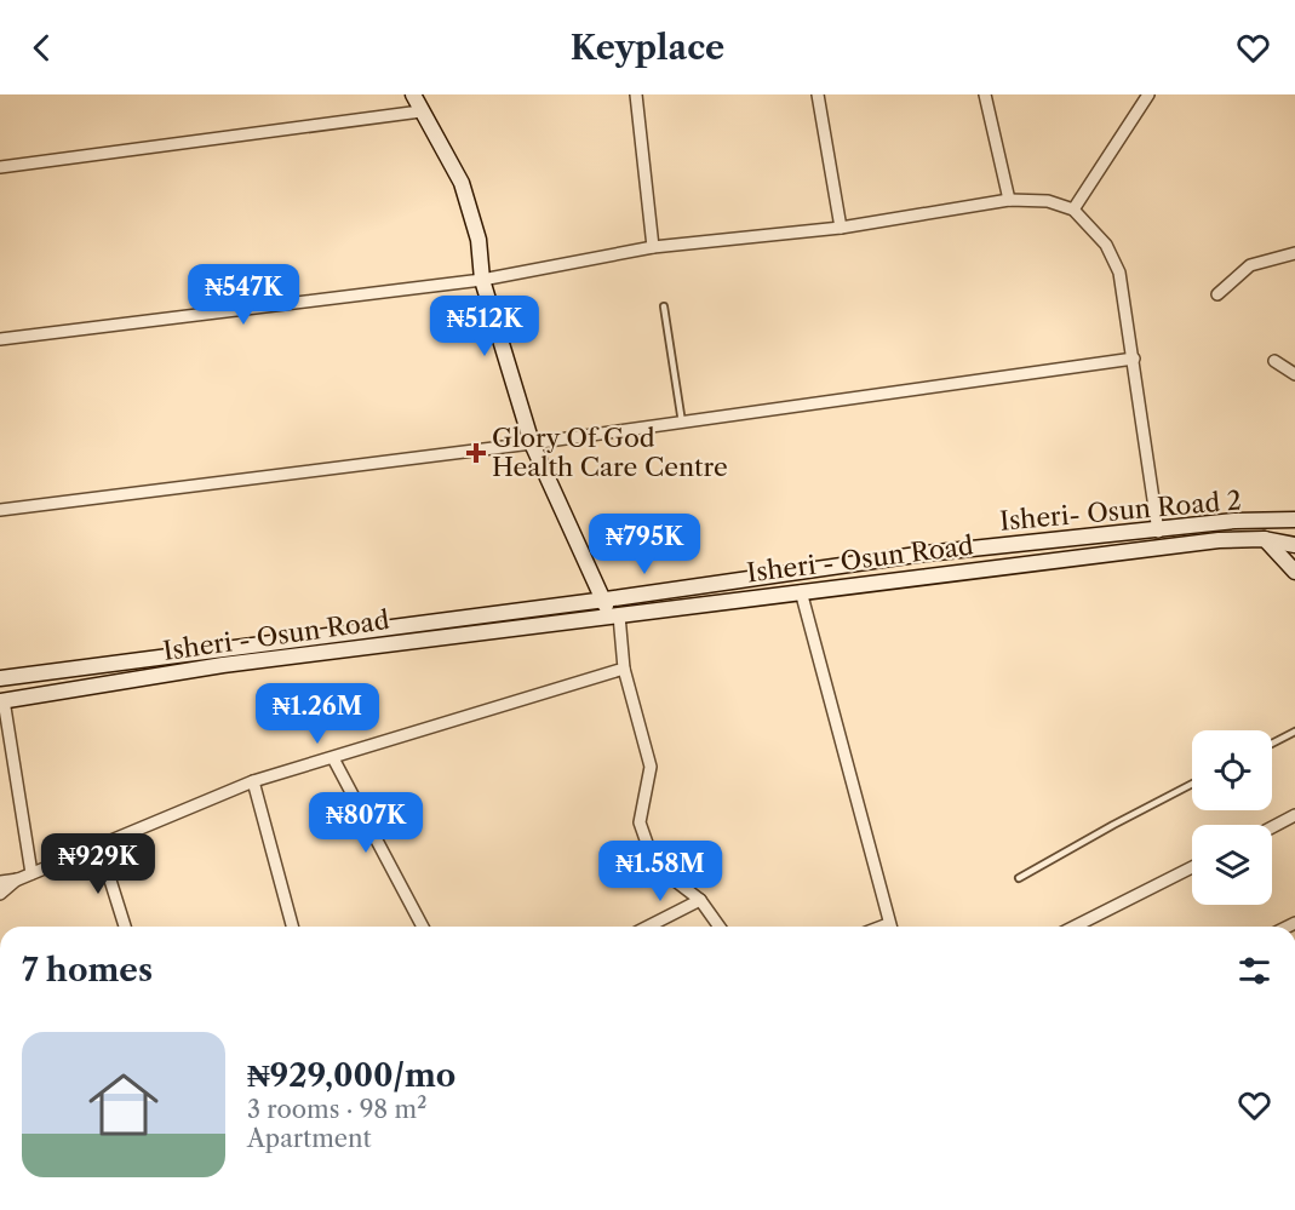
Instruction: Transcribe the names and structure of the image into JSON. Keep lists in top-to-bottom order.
{
  "streets": {
    "main road": ["Isheri- Osun Road 2", "Isheri - Osun Road"]
  },
  "places": {
    "health": ["Glory Of God Health Care Centre"]
  },
  "page": {
    "header": "Keyplace",
    "price": [
      "₦547K",
      "₦512K",
      "₦795K",
      "₦1.26M",
      "₦807K",
      "₦929K",
      "₦1.58M"
    ],
    "heading": "7 homes",
    "list": [
      {
        "name": "₦929,000/mo",
        "note": "3 rooms · 98 m² · Apartment"
      }
    ]
  }
}
